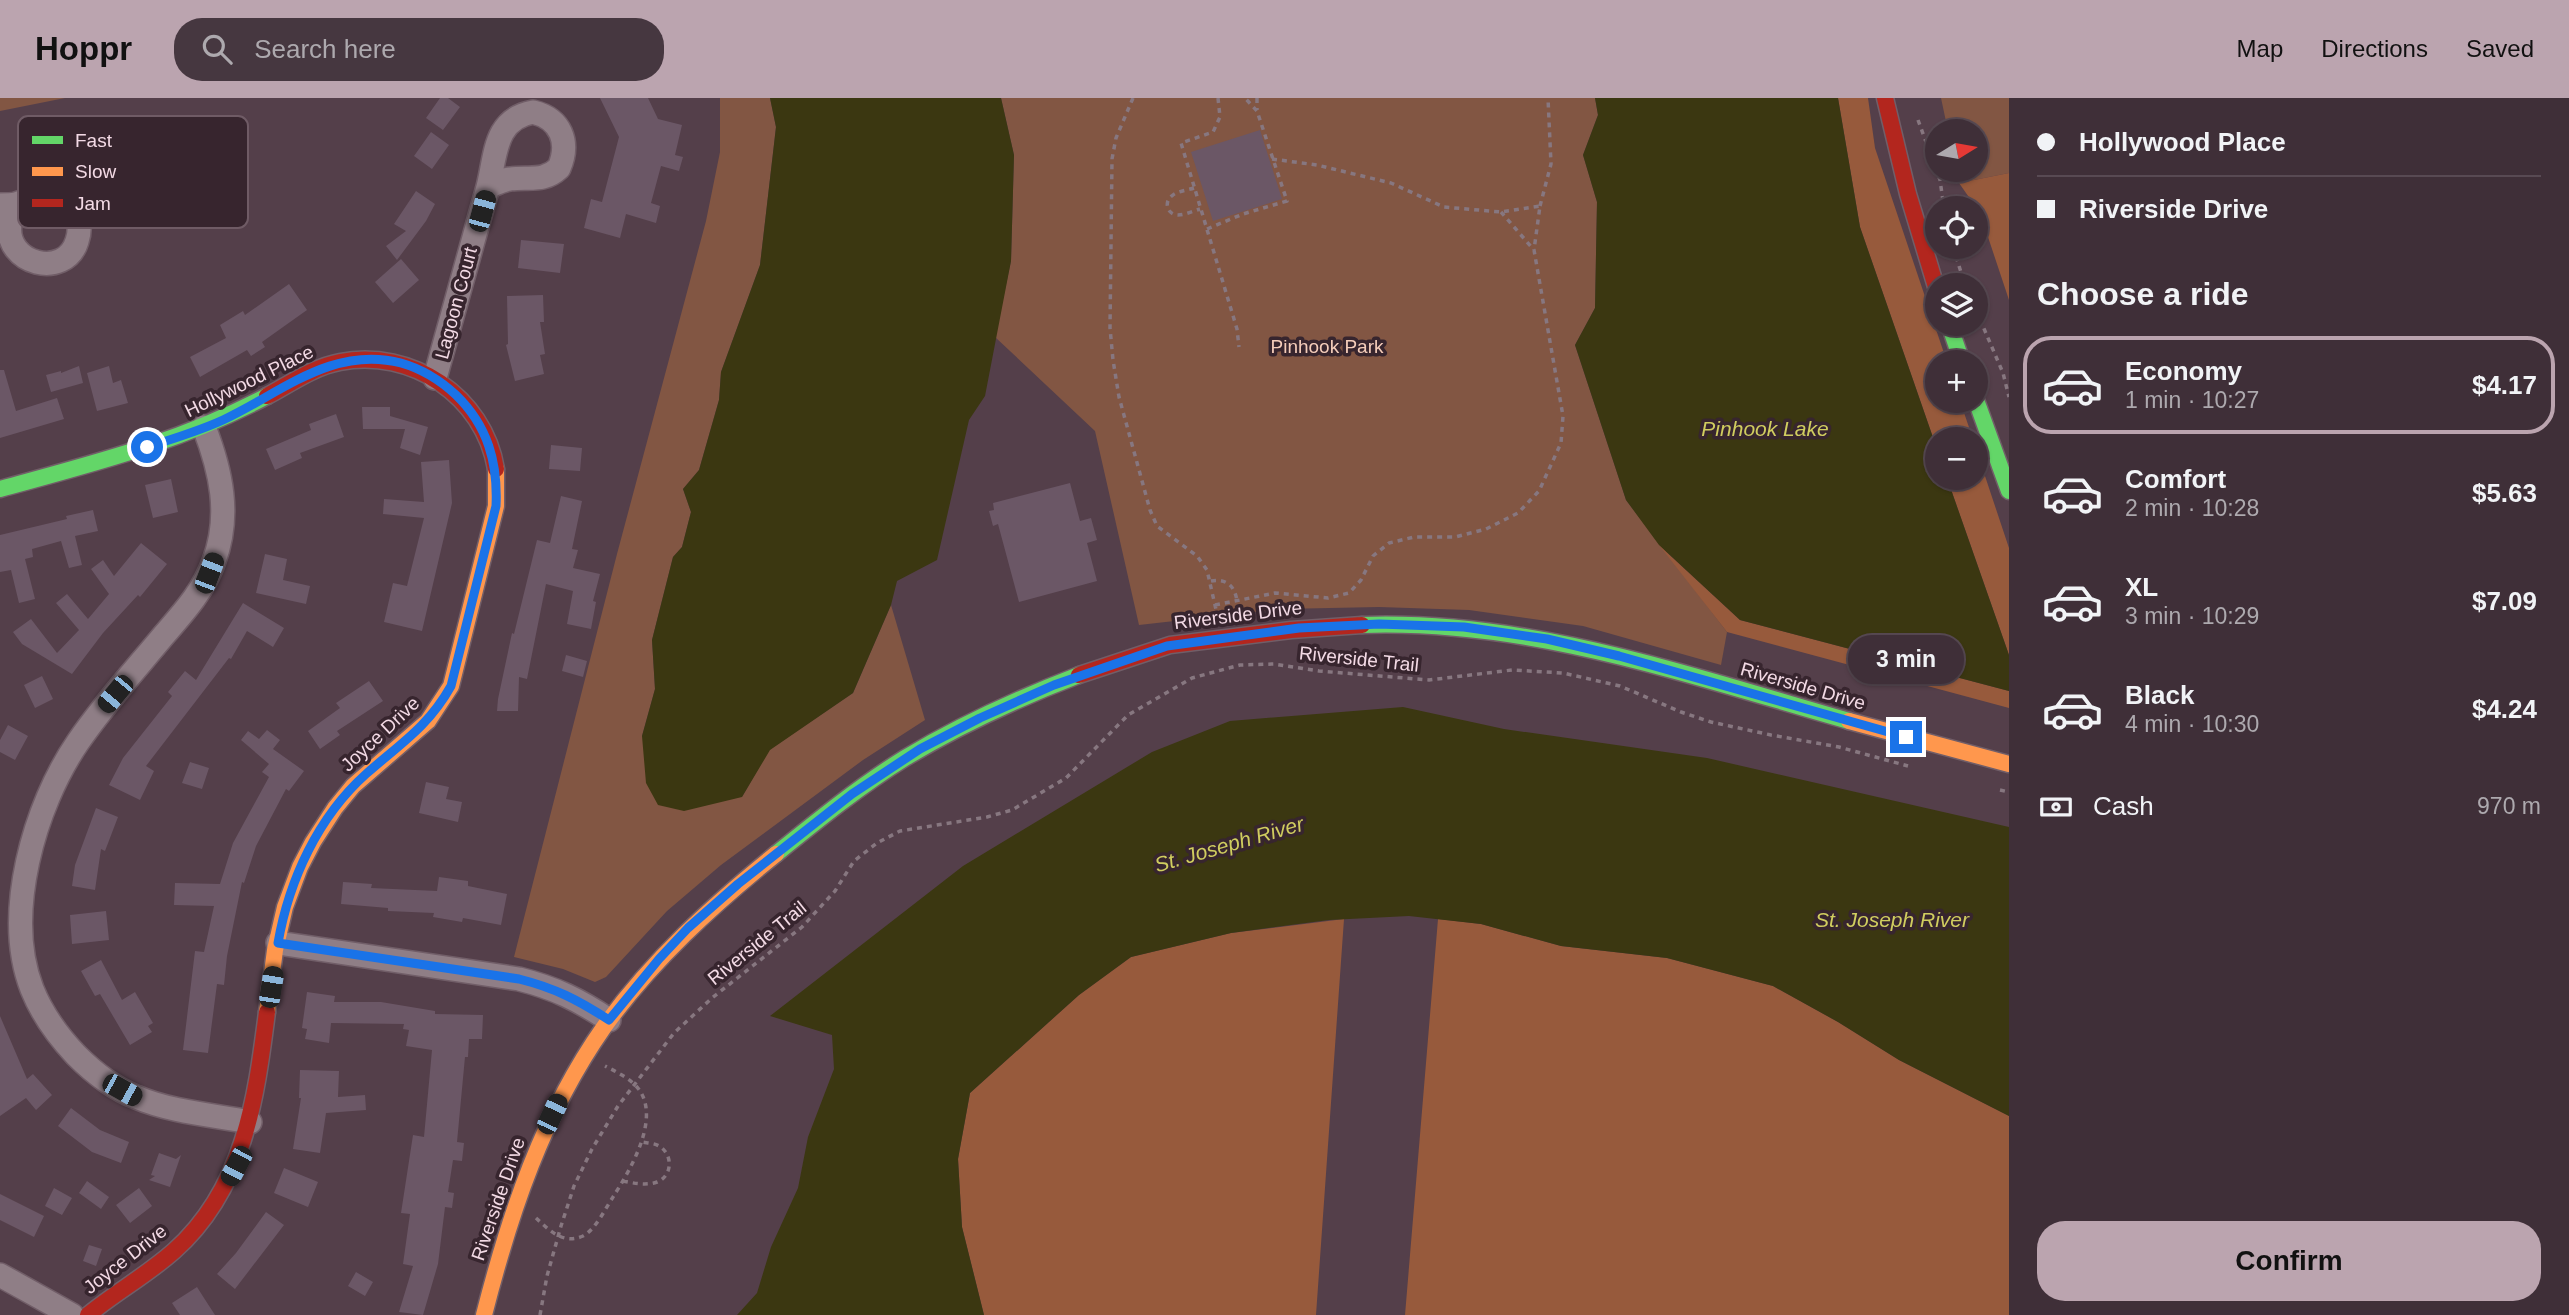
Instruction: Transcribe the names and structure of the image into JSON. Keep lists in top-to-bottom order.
{
  "streets": {
    "street": [
      "Lagoon Court",
      "Hollywood Place",
      "Riverside Drive",
      "Joyce Drive"
    ],
    "path": ["Riverside Trail"]
  },
  "crossings": [
    ["Lagoon Court", "Hollywood Place"],
    ["Lagoon Court", "Joyce Drive"],
    ["Hollywood Place", "Joyce Drive"]
  ],
  "water": ["Pinhook Lake", "St. Joseph River"],
  "parks": ["Pinhook Park"],
  "legend": ["Fast", "Slow", "Jam"],
  "north": "right",
  "page": {
    "header": "Hoppr",
    "search": "Search here",
    "nav": ["Map", "Directions", "Saved"],
    "banner": ["Hollywood Place", "Riverside Drive"],
    "map_buttons": ["+", "−"],
    "heading": "Choose a ride",
    "list": [
      {
        "name": "Economy",
        "note": "1 min · 10:27",
        "value": "$4.17"
      },
      {
        "name": "Comfort",
        "note": "2 min · 10:28",
        "value": "$5.63"
      },
      {
        "name": "XL",
        "note": "3 min · 10:29",
        "value": "$7.09"
      },
      {
        "name": "Black",
        "note": "4 min · 10:30",
        "value": "$4.24"
      }
    ],
    "bubble": "3 min",
    "pay": ["Cash", "970 m"],
    "buttons": "Confirm"
  }
}
